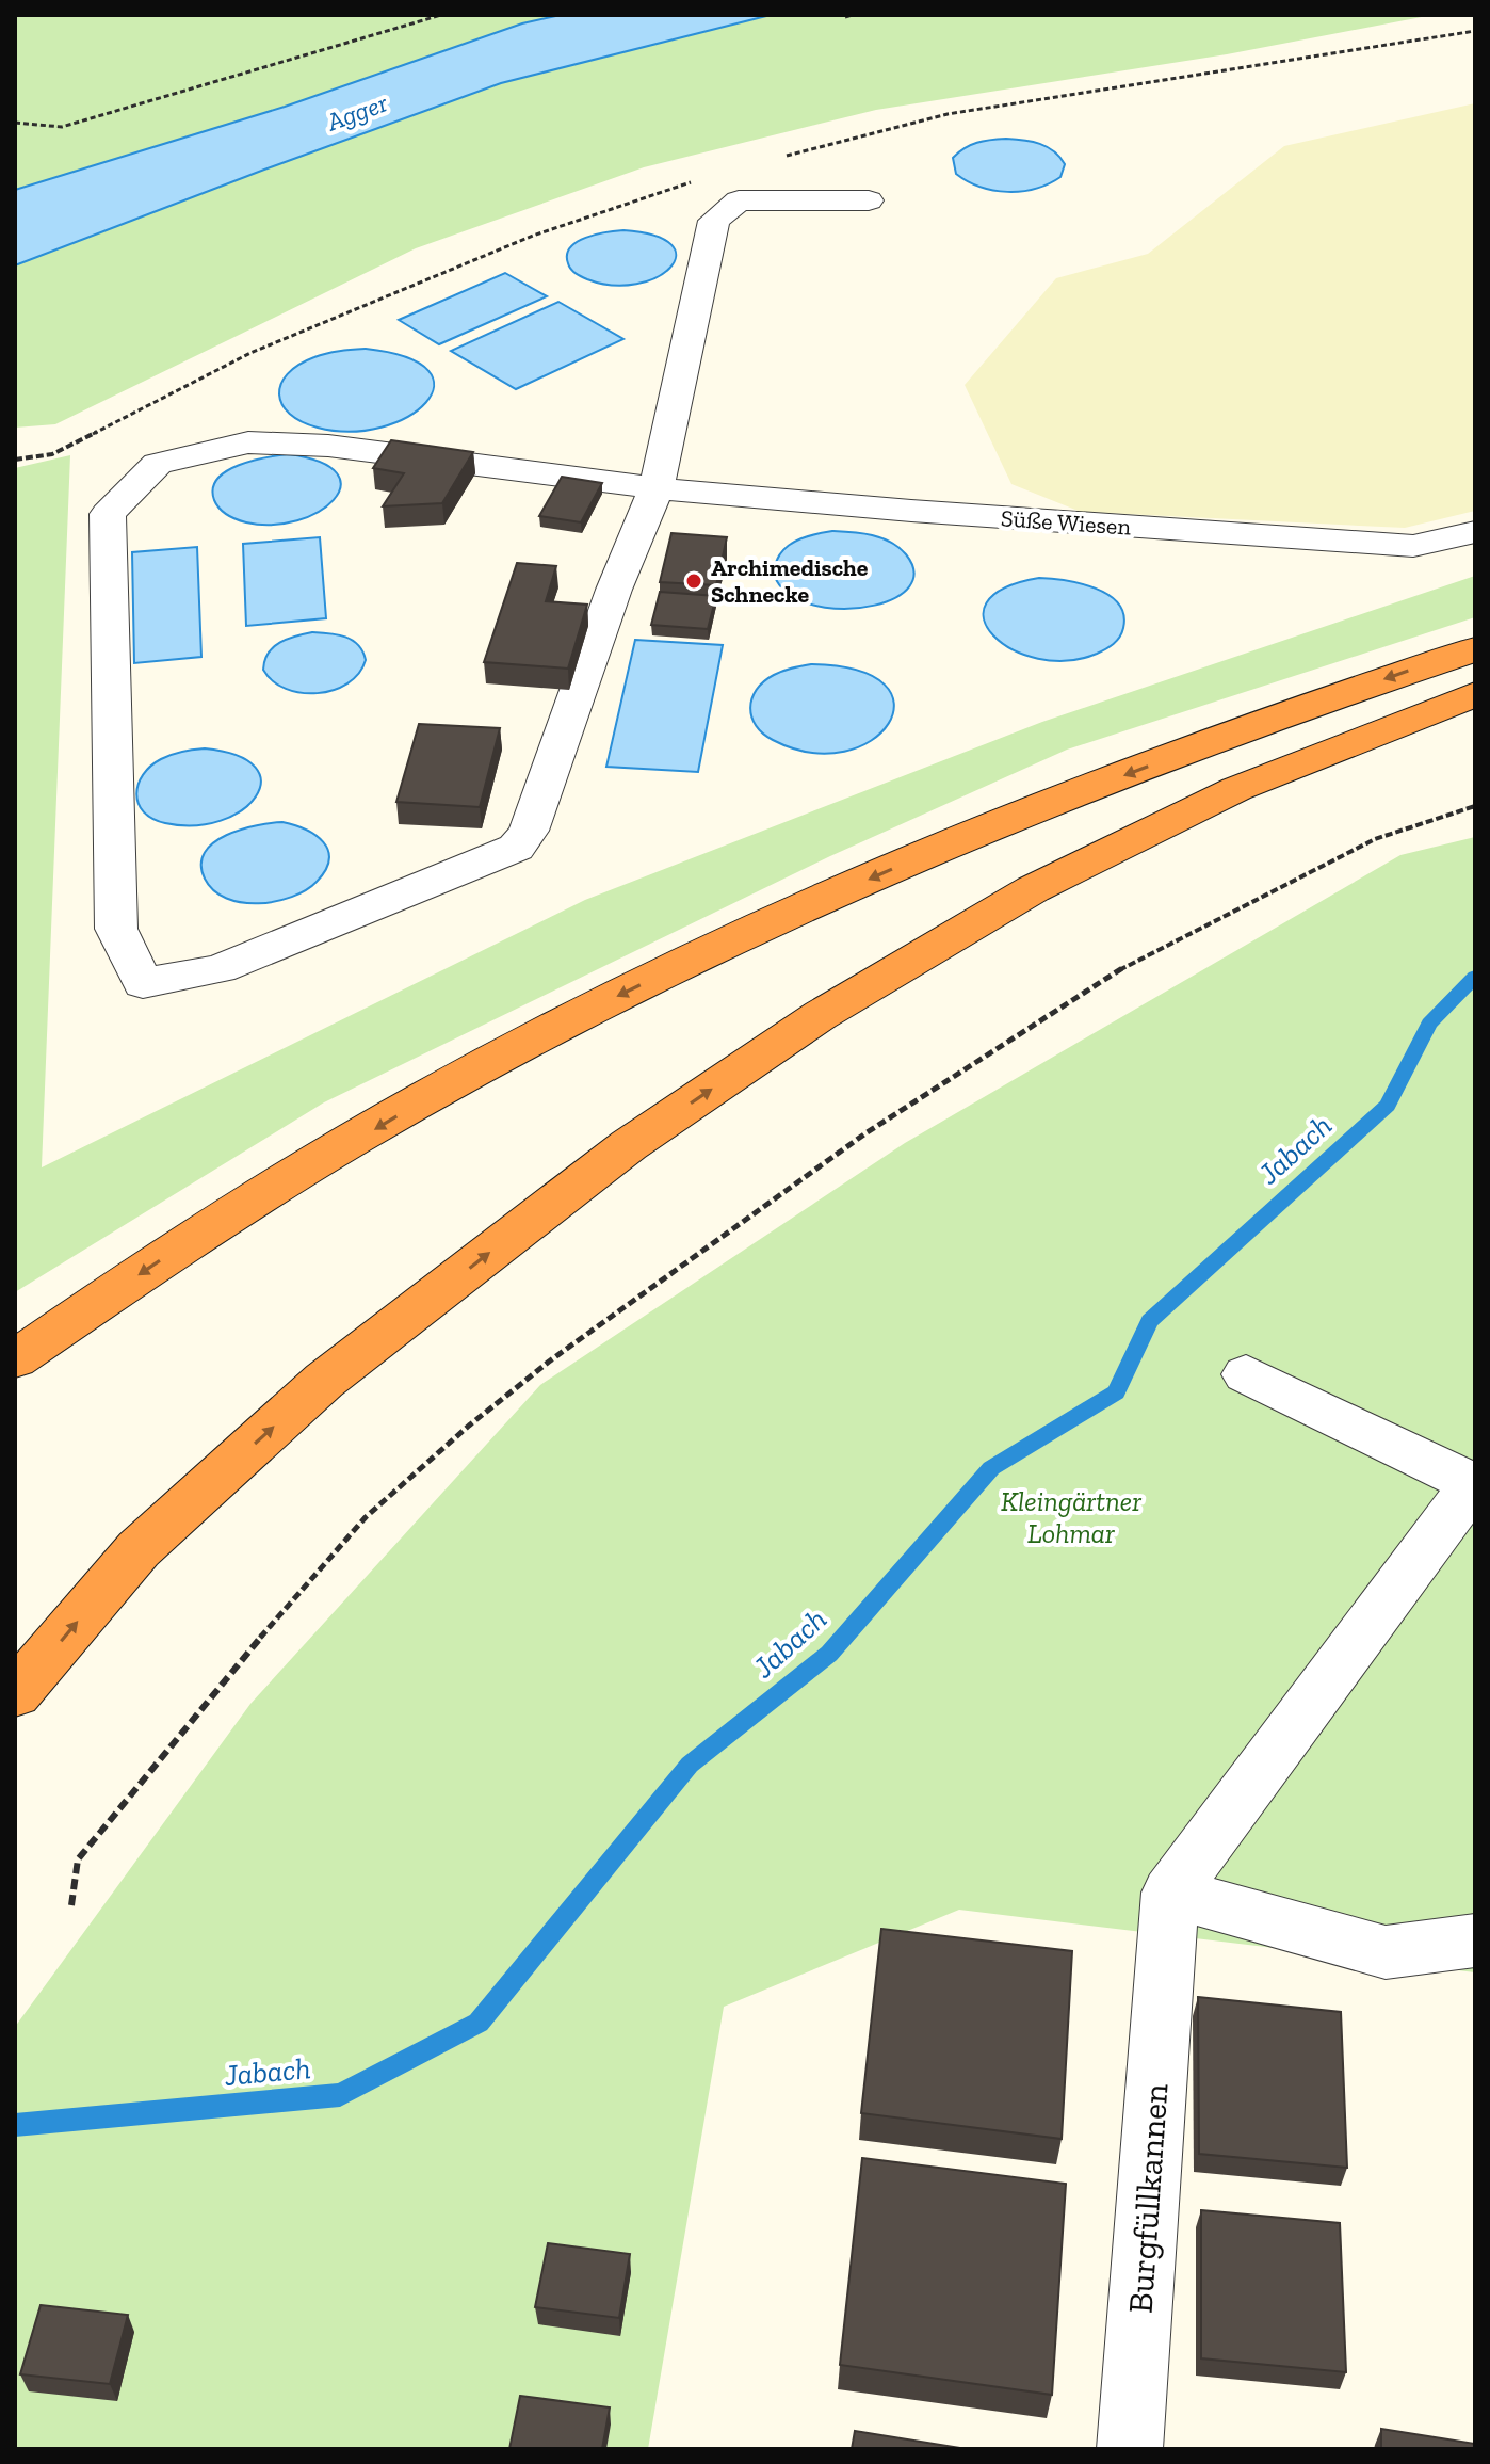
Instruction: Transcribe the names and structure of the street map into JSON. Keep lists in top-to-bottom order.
{
  "streets": {
    "street": ["Süße Wiesen", "Burgfüllkannen"]
  },
  "water": ["Agger", "Jabach"],
  "parks": ["Kleingärtner Lohmar"],
  "places": ["Archimedische Schnecke"]
}
